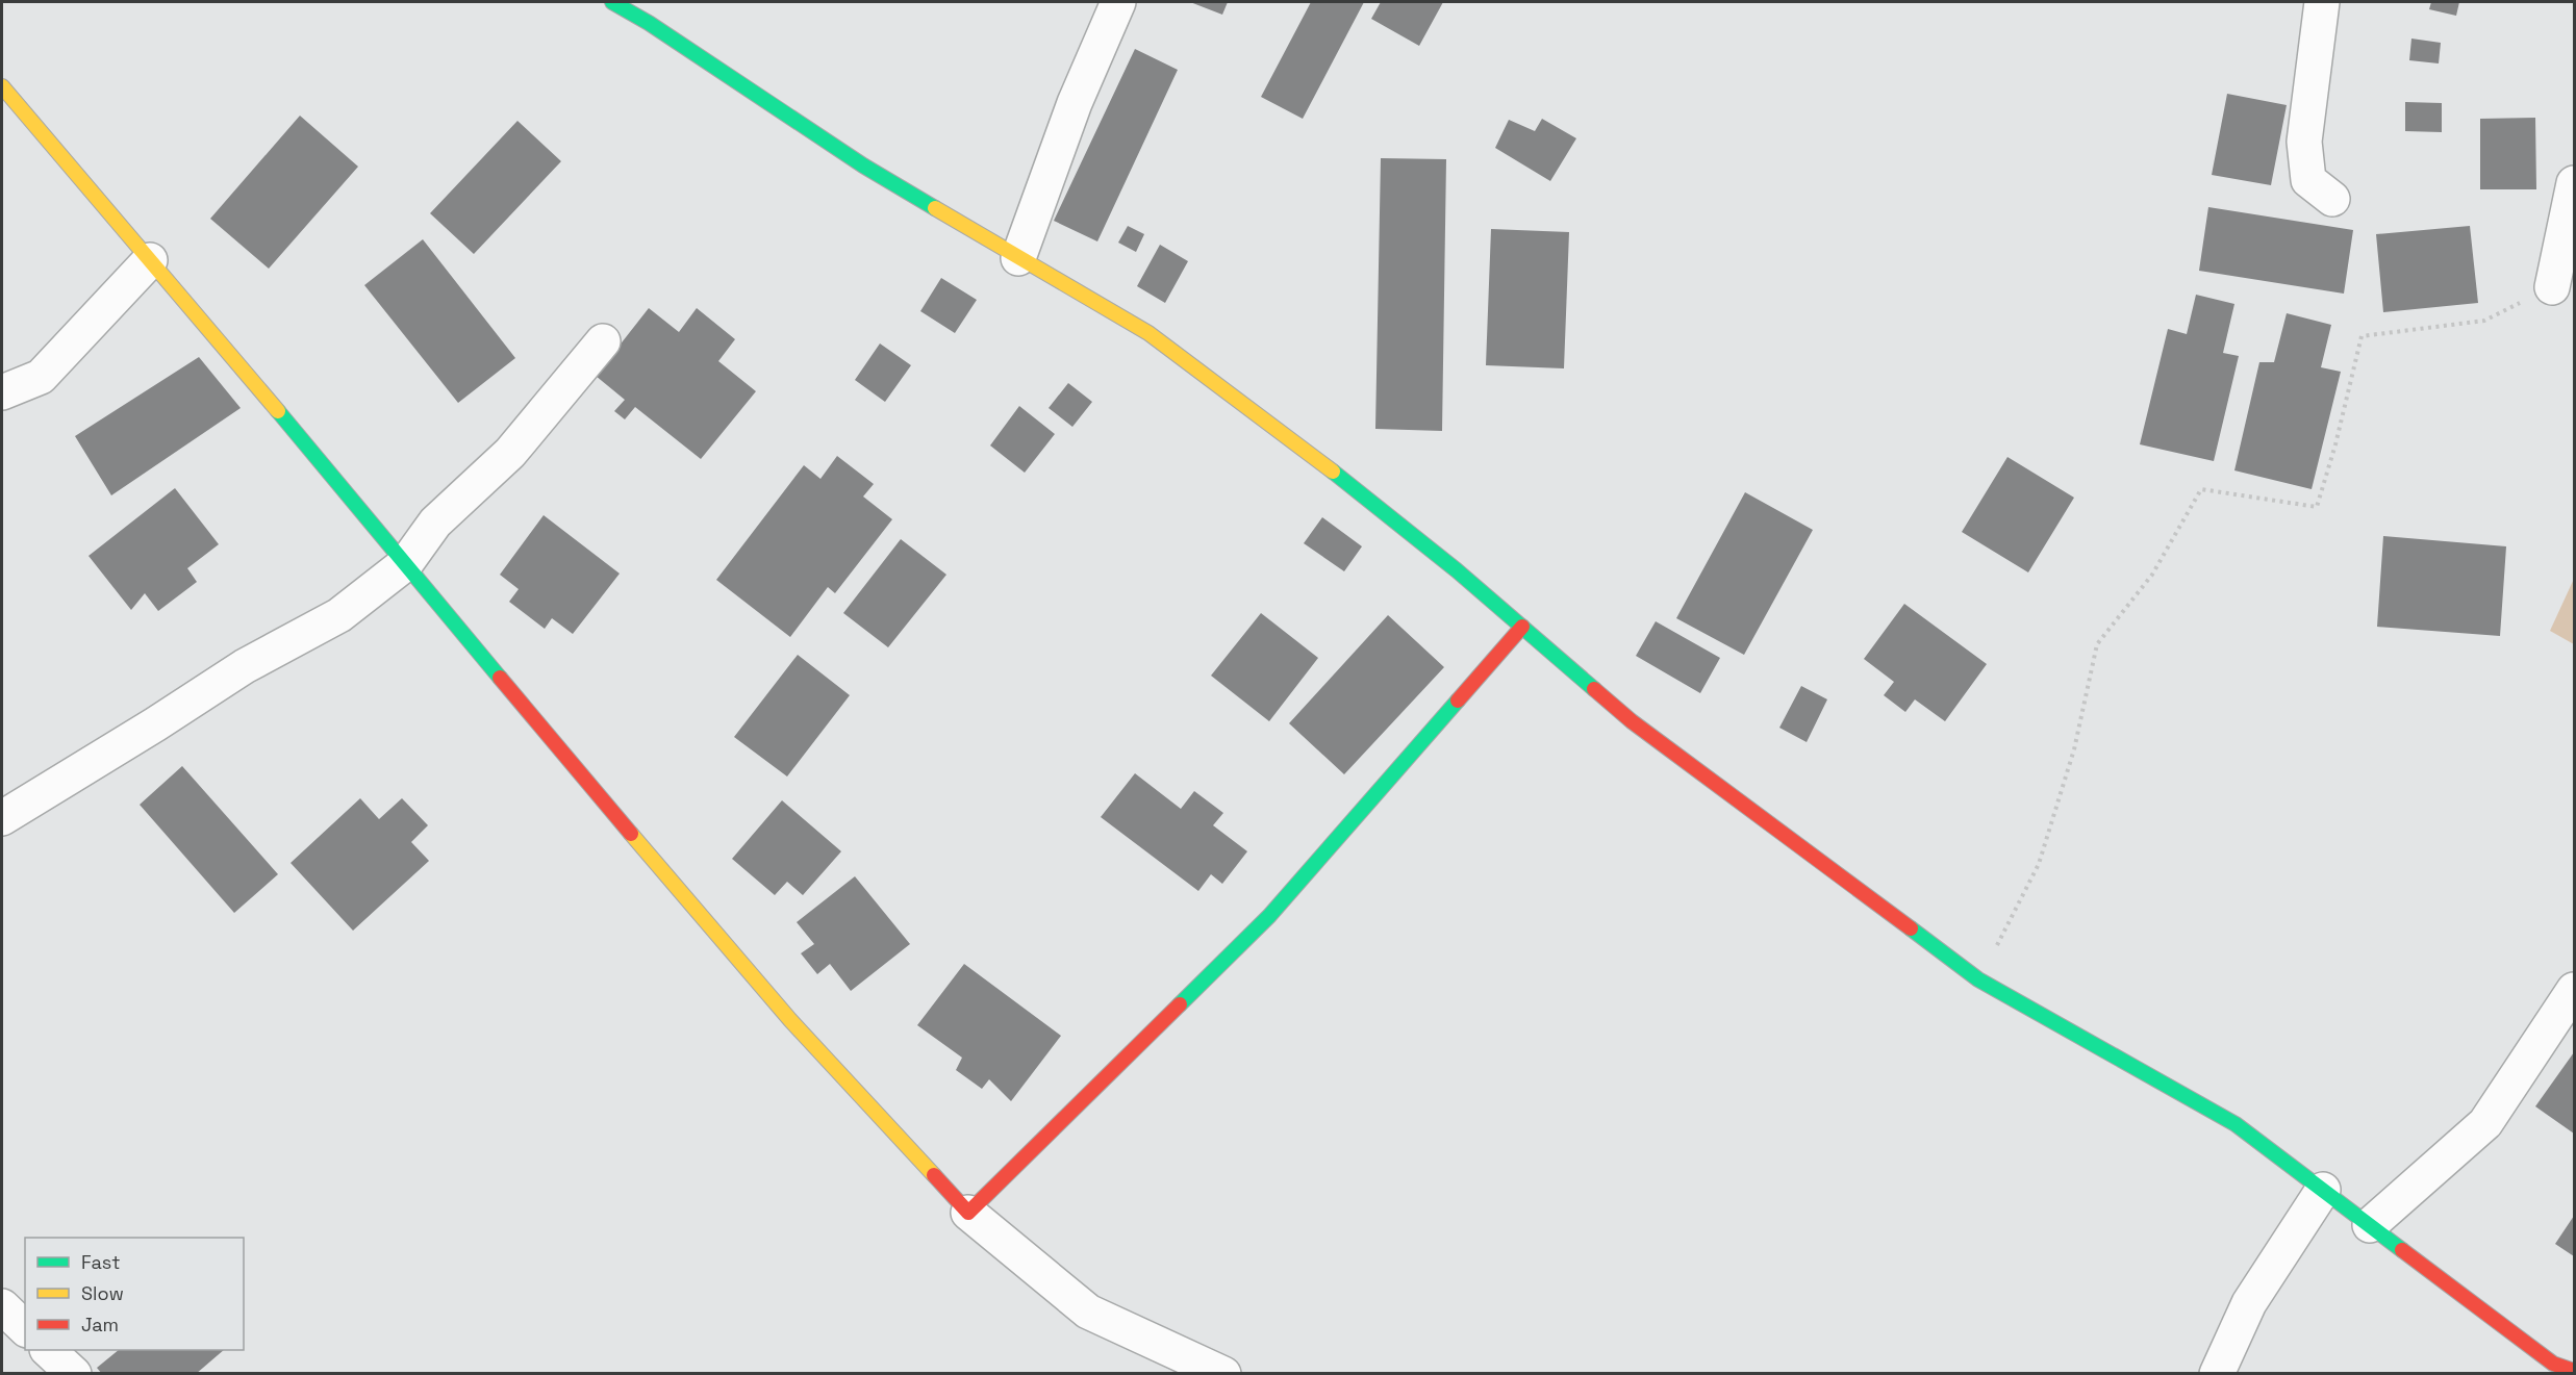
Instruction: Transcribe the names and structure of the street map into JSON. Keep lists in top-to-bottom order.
{
  "legend": ["Fast", "Slow", "Jam"]
}
